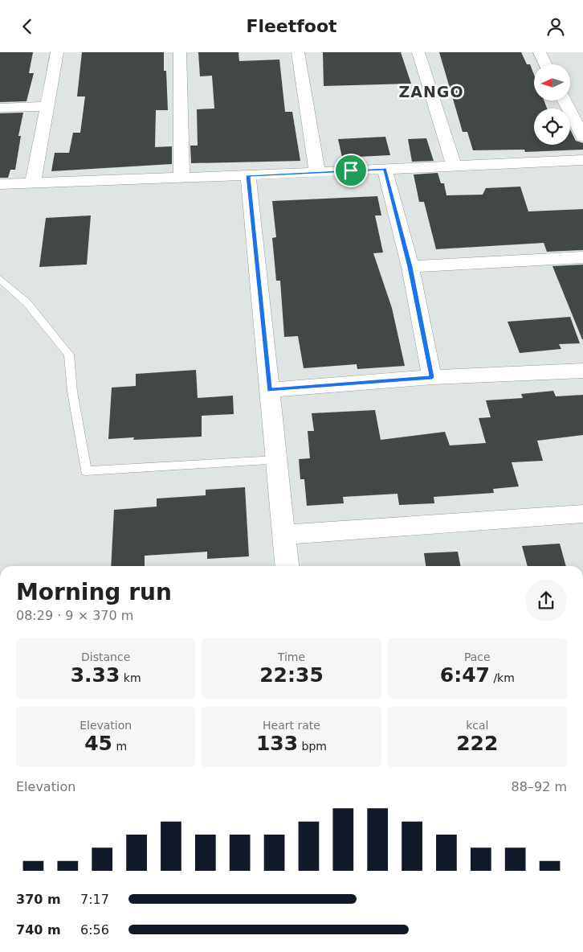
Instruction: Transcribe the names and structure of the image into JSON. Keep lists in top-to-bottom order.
{
  "districts": ["ZANGO"],
  "north": "left",
  "page": {
    "header": "Fleetfoot",
    "heading": ["Morning run", "08:29 · 9 × 370 m"],
    "stats": [
      ["Distance", "3.33 km"],
      ["Time", "22:35"],
      ["Pace", "6:47 /km"],
      ["Elevation", "45 m"],
      ["Heart rate", "133 bpm"],
      ["kcal", "222"]
    ],
    "chart": ["Elevation", "88–92 m"],
    "list": [
      {
        "name": "370 m",
        "note": "7:17"
      },
      {
        "name": "740 m",
        "note": "6:56"
      }
    ]
  }
}
